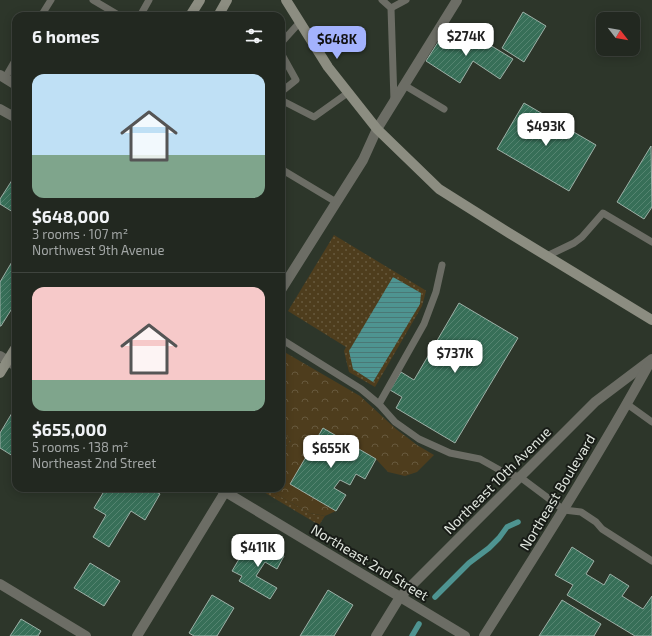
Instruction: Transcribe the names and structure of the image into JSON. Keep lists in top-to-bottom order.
{
  "streets": {
    "street": ["Northeast 10th Avenue", "Northeast Boulevard", "Northeast 2nd Street"]
  },
  "crossings": [
    ["Northeast 10th Avenue", "Northeast Boulevard"],
    ["Northeast 10th Avenue", "Northeast 2nd Street"]
  ],
  "north": "bottom right",
  "page": {
    "heading": "6 homes",
    "price": [
      "$274K",
      "$648K",
      "$493K",
      "$737K",
      "$655K",
      "$411K"
    ],
    "list": [
      {
        "name": "$648,000",
        "note": "3 rooms · 107 m² · Northwest 9th Avenue"
      },
      {
        "name": "$655,000",
        "note": "5 rooms · 138 m² · Northeast 2nd Street"
      }
    ]
  }
}
